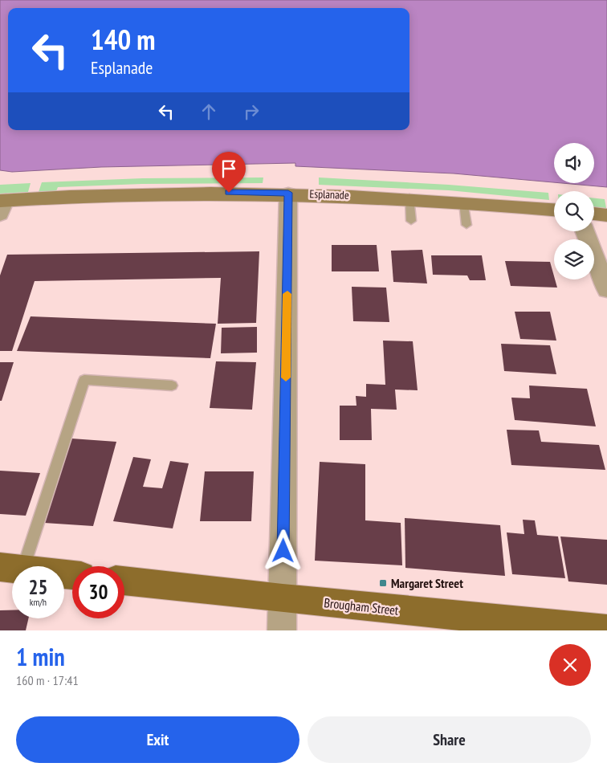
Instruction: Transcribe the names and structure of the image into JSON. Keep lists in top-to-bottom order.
{
  "streets": {
    "main road": ["Brougham Street"],
    "street": ["Esplanade"]
  },
  "places": {
    "transit": ["Margaret Street"]
  },
  "page": {
    "turn": ["140 m", "Esplanade"],
    "speed": "25 km/h",
    "limit": "30",
    "heading": ["1 min", "160 m · 17:41"],
    "buttons": ["Exit", "Share"]
  }
}
